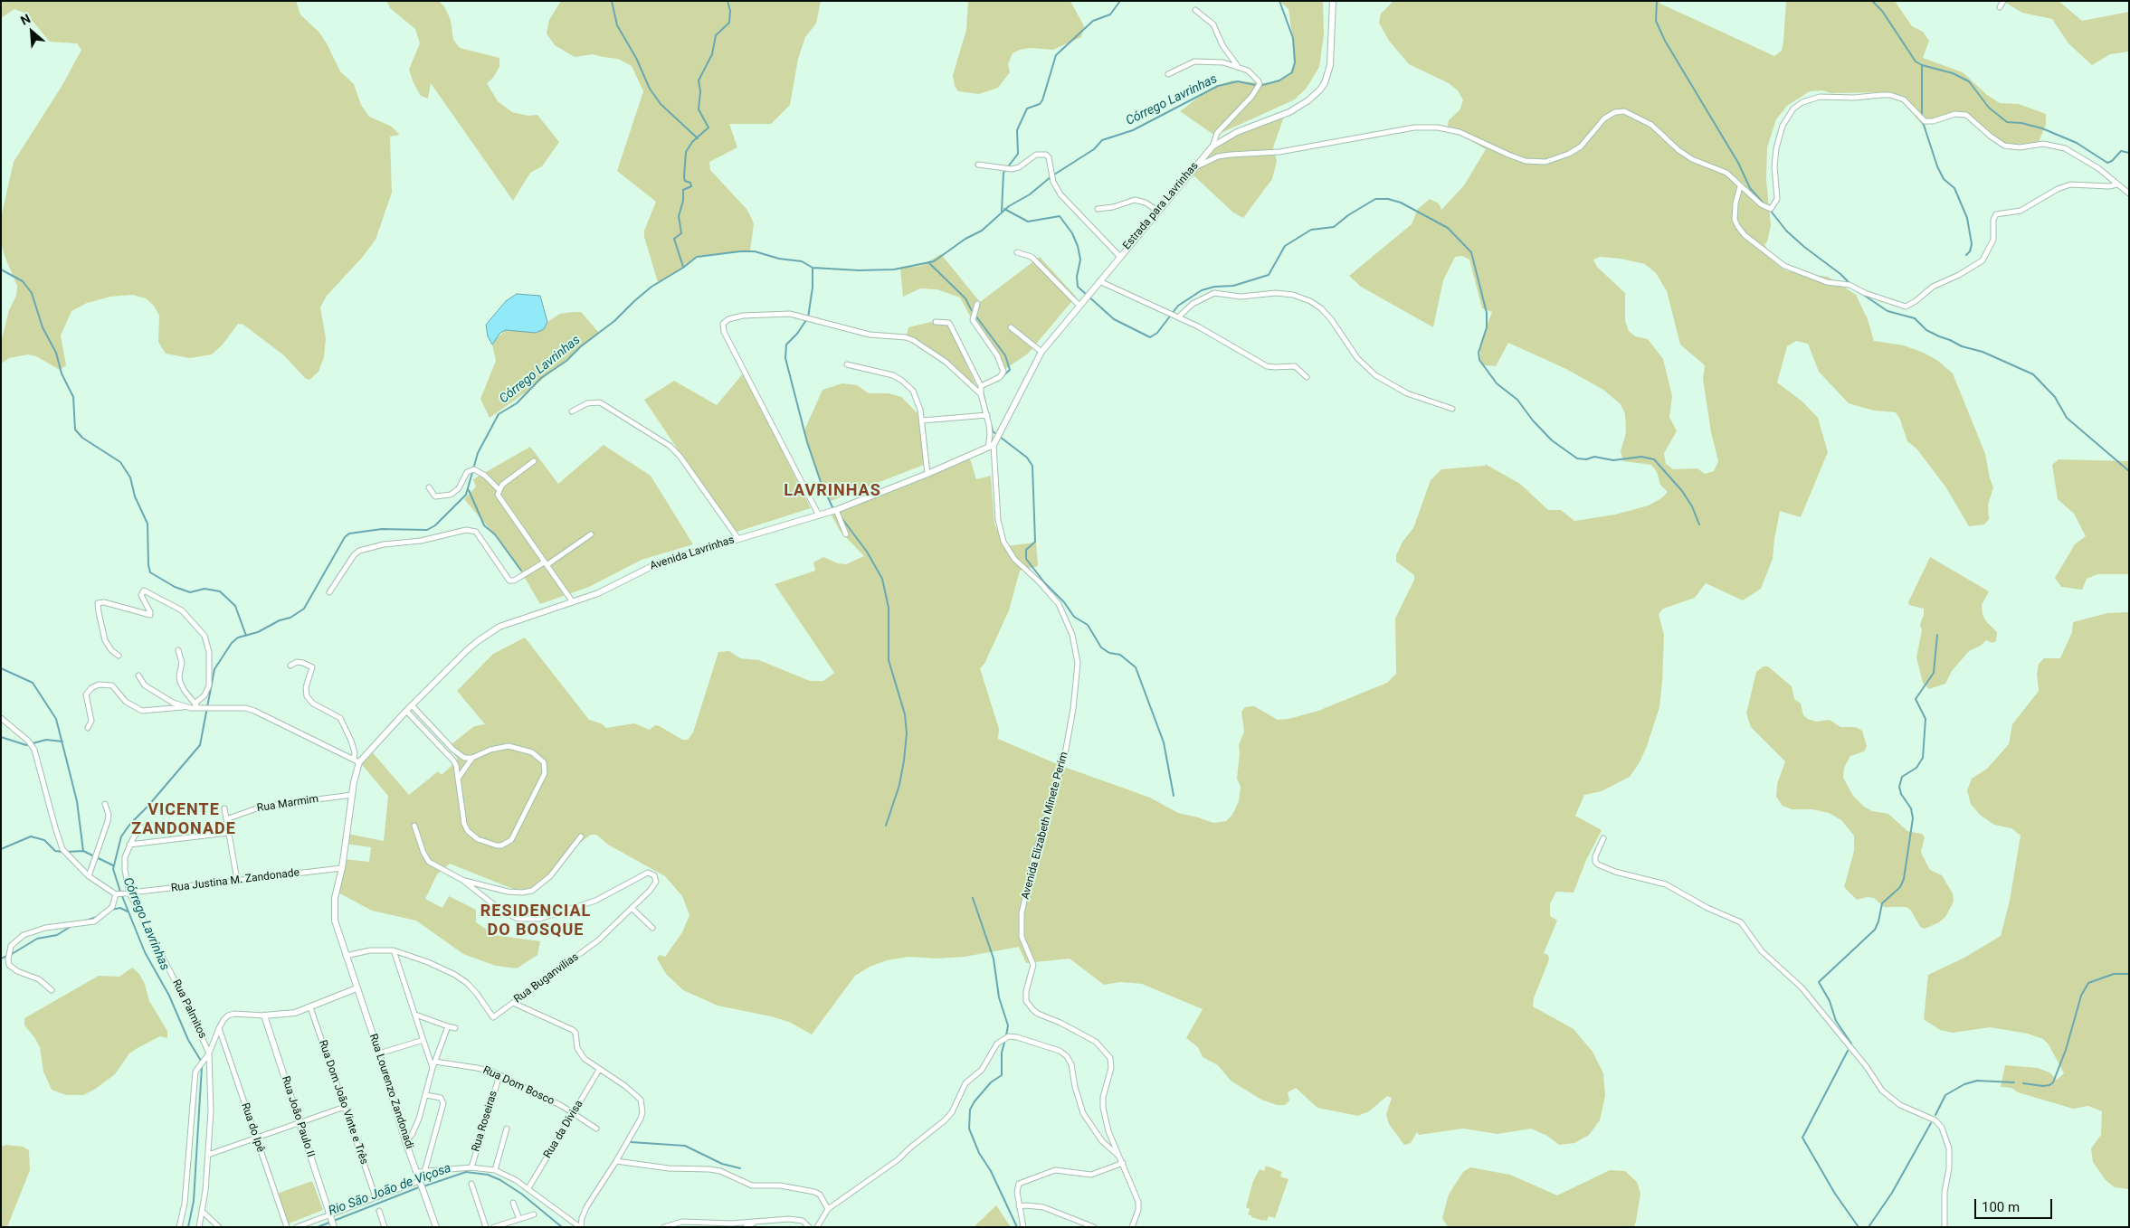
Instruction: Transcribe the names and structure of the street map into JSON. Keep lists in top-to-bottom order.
{
  "streets": {
    "street": [
      "Estrada para Lavrinhas",
      "Avenida Lavrinhas",
      "Rua Marmim",
      "Avenida Elizabeth Minete Perim",
      "Rua Justina M. Zandonade",
      "Rua Buganvilias",
      "Rua Palmitos",
      "Rua Dom Bosco",
      "Rua Lourenzo Zandonadi",
      "Rua Dom João Vinte e Três",
      "Rua João Paulo II",
      "Rua Roseiras",
      "Rua do Ipê",
      "Rua da Divisa"
    ]
  },
  "crossings": [
    ["Estrada para Lavrinhas", "Avenida Lavrinhas"],
    ["Estrada para Lavrinhas", "Avenida Elizabeth Minete Perim"],
    ["Avenida Lavrinhas", "Avenida Elizabeth Minete Perim"],
    ["Avenida Lavrinhas", "Rua Lourenzo Zandonadi"],
    ["Rua Marmim", "Rua Lourenzo Zandonadi"],
    ["Rua Justina M. Zandonade", "Rua Palmitos"],
    ["Rua Justina M. Zandonade", "Rua Lourenzo Zandonadi"],
    ["Rua Dom Bosco", "Rua Roseiras"],
    ["Rua Dom Bosco", "Rua da Divisa"]
  ],
  "districts": ["LAVRINHAS", "VICENTE ZANDONADE", "RESIDENCIAL DO BOSQUE"],
  "water": ["Córrego Lavrinhas", "Rio São João de Viçosa"],
  "scale_bar": "100 m",
  "north": "top left"
}
